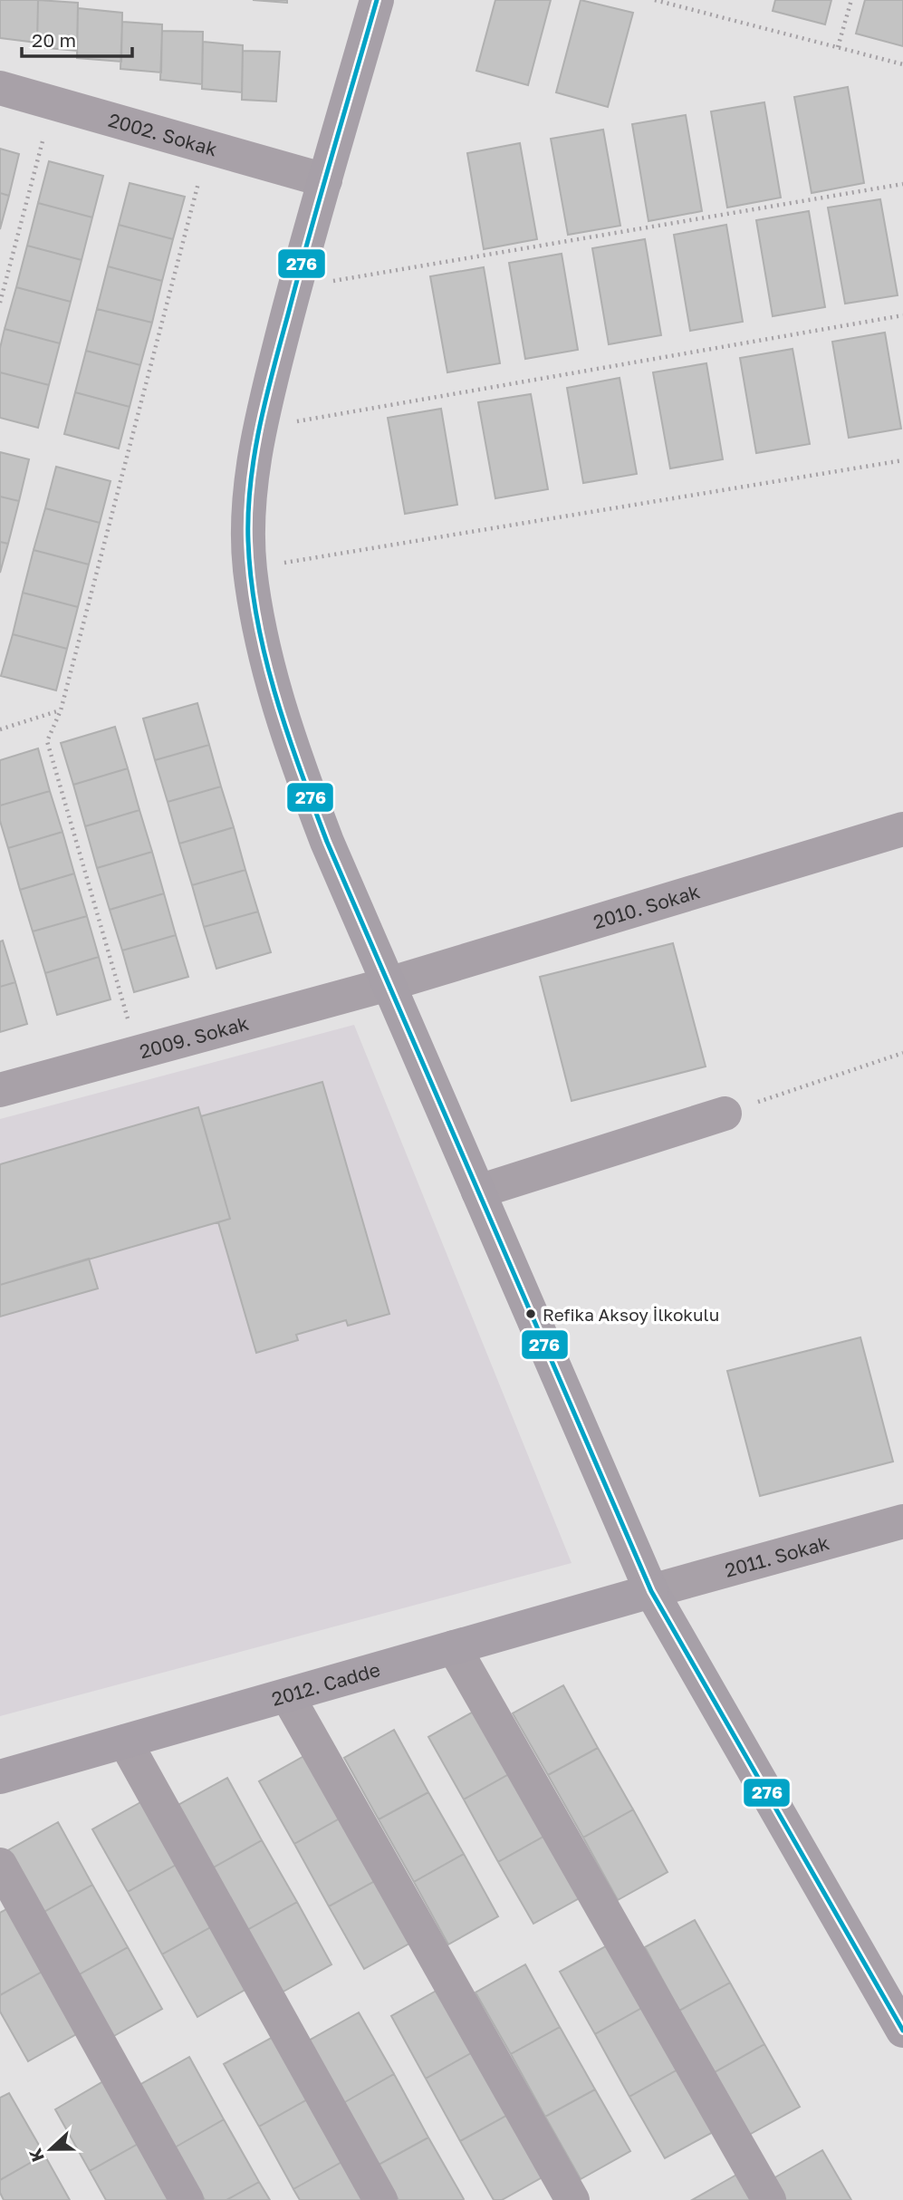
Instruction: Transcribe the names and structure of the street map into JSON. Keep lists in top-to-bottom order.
{
  "streets": {
    "street": [
      "2002. Sokak",
      "2010. Sokak",
      "2009. Sokak",
      "2011. Sokak",
      "2012. Cadde"
    ]
  },
  "crossings": [
    ["2010. Sokak", "2009. Sokak"],
    ["2011. Sokak", "2012. Cadde"]
  ],
  "places": ["Refika Aksoy İlkokulu"],
  "lines": ["transit line 276"],
  "scale_bar": "20 m",
  "north": "left"
}
